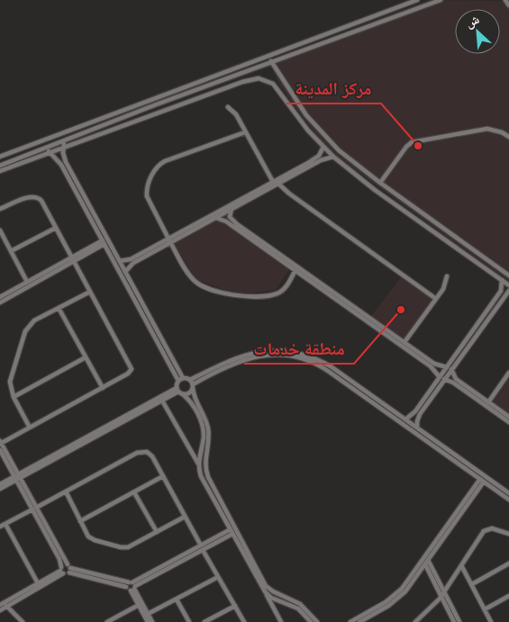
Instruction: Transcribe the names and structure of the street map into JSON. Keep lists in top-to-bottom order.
{
  "places": ["مركز المدينة", "منطقة خدمات"],
  "north": "top left"
}
